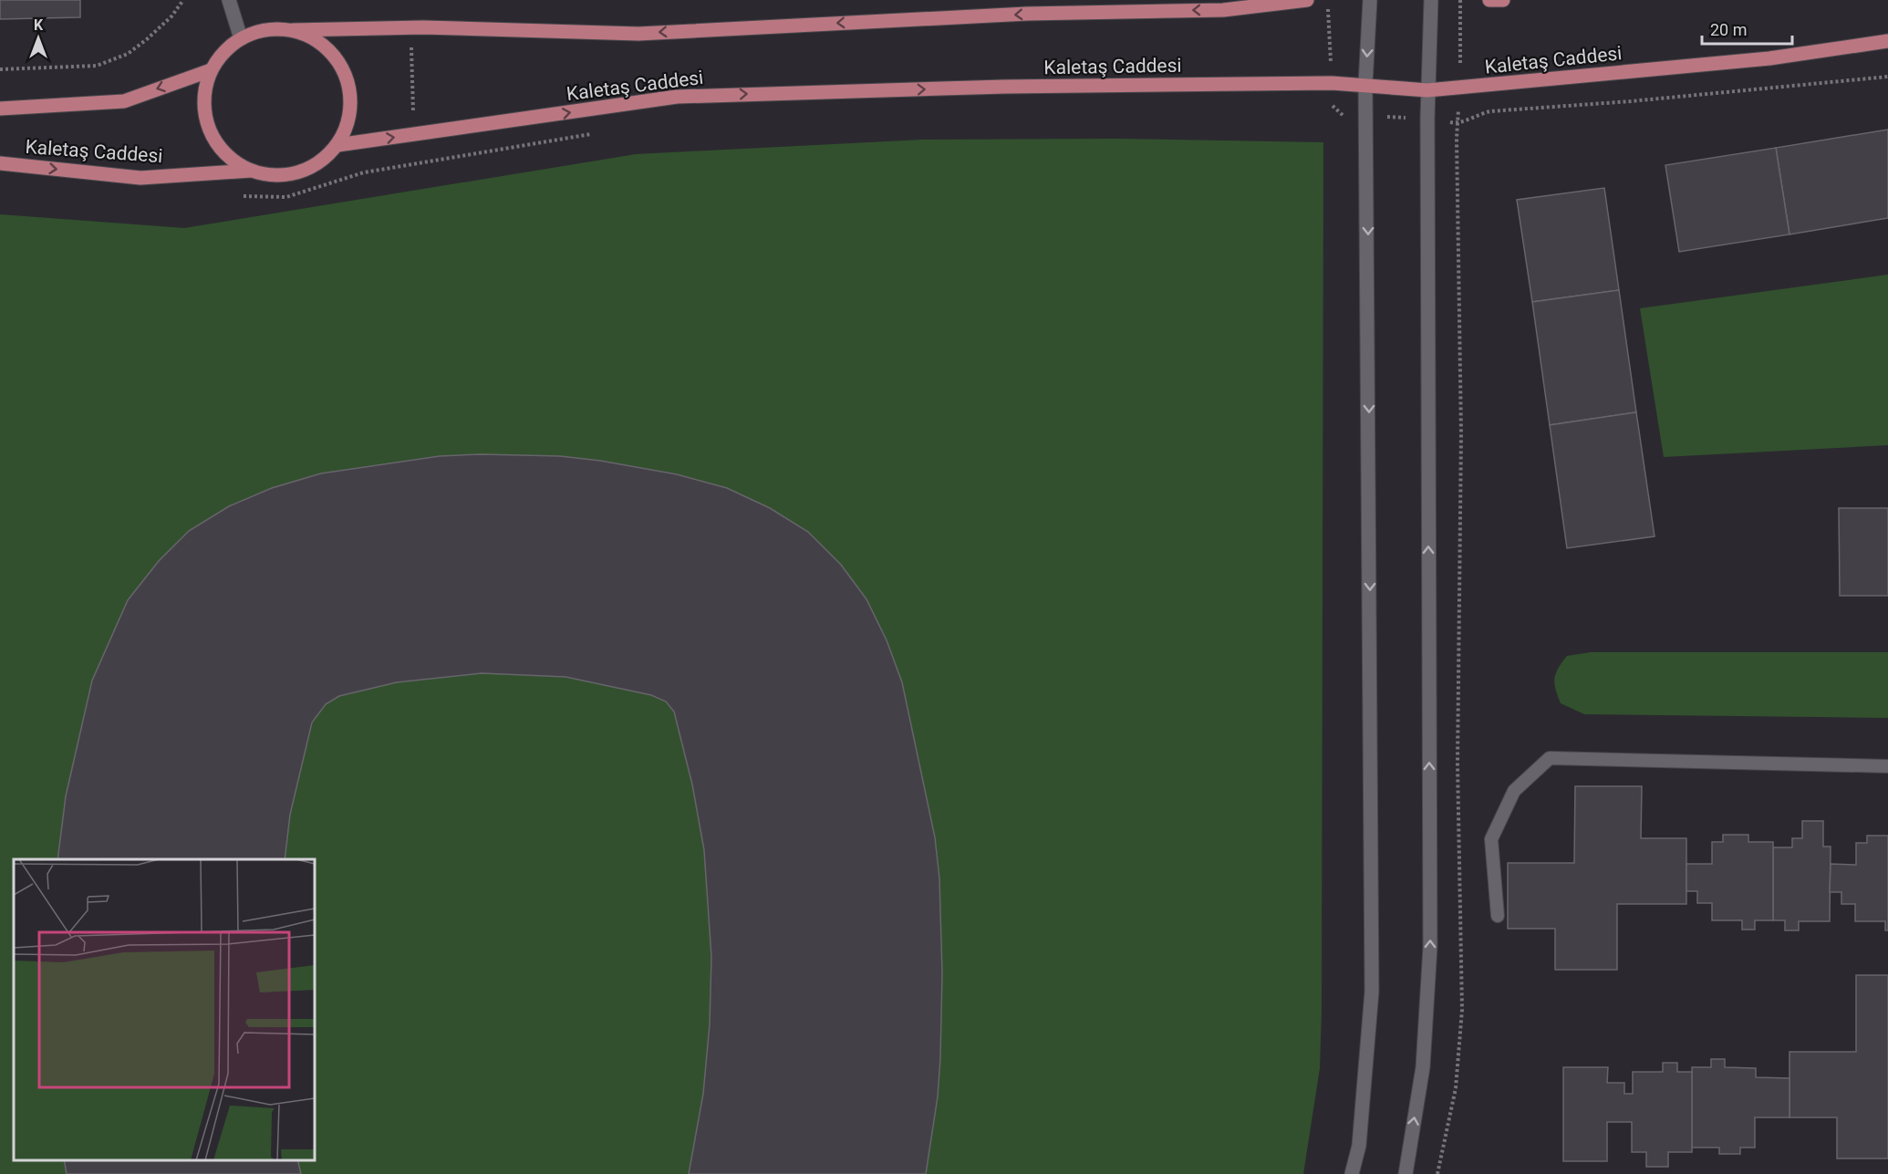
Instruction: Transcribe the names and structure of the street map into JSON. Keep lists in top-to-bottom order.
{
  "streets": {
    "main road": ["Kaletaş Caddesi"]
  },
  "scale_bar": "20 m",
  "north": "top"
}
